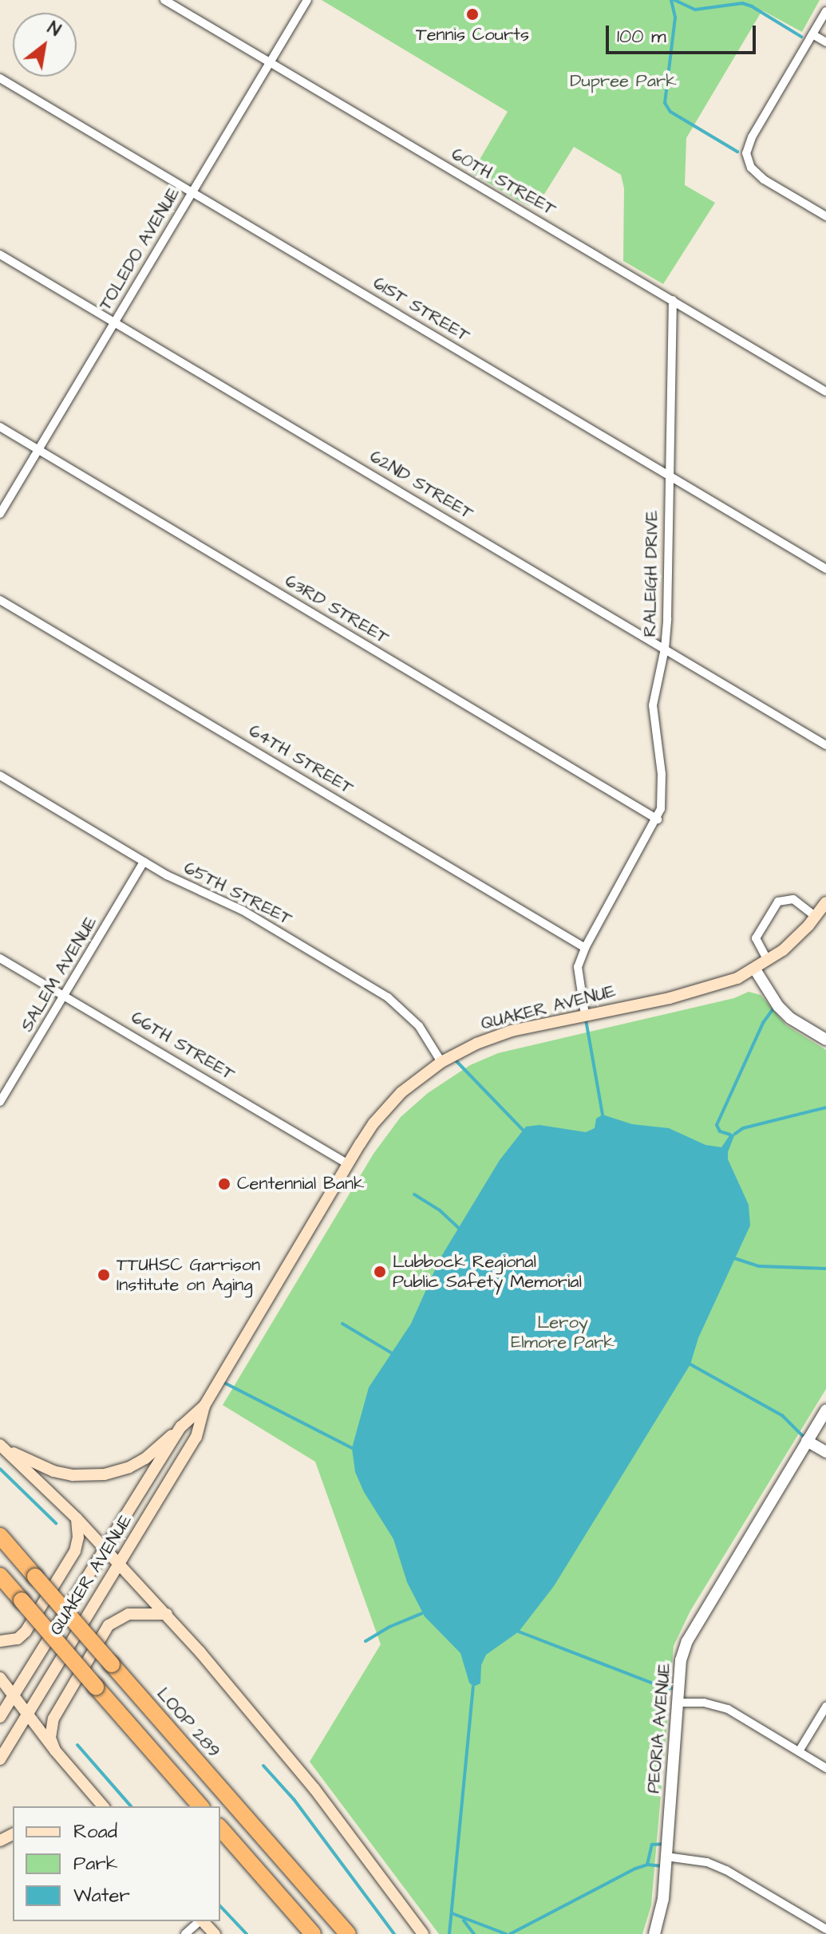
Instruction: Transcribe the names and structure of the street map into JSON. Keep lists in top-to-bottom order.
{
  "streets": {
    "highway": ["LOOP 289"],
    "main road": ["QUAKER AVENUE"],
    "street": [
      "60TH STREET",
      "TOLEDO AVENUE",
      "61ST STREET",
      "62ND STREET",
      "RALEIGH DRIVE",
      "63RD STREET",
      "64TH STREET",
      "65TH STREET",
      "SALEM AVENUE",
      "66TH STREET",
      "PEORIA AVENUE"
    ]
  },
  "crossings": [
    ["60TH STREET", "TOLEDO AVENUE"],
    ["60TH STREET", "RALEIGH DRIVE"],
    ["TOLEDO AVENUE", "61ST STREET"],
    ["TOLEDO AVENUE", "62ND STREET"],
    ["TOLEDO AVENUE", "63RD STREET"],
    ["61ST STREET", "RALEIGH DRIVE"],
    ["62ND STREET", "RALEIGH DRIVE"],
    ["RALEIGH DRIVE", "63RD STREET"],
    ["RALEIGH DRIVE", "64TH STREET"],
    ["RALEIGH DRIVE", "QUAKER AVENUE"],
    ["65TH STREET", "SALEM AVENUE"],
    ["65TH STREET", "QUAKER AVENUE"],
    ["SALEM AVENUE", "66TH STREET"],
    ["QUAKER AVENUE", "66TH STREET"]
  ],
  "parks": ["Dupree Park", "Leroy Elmore Park"],
  "places": [
    "Tennis Courts",
    "Centennial Bank",
    "Lubbock Regional Public Safety Memorial",
    "TTUHSC Garrison Institute on Aging"
  ],
  "legend": ["Road", "Park", "Water"],
  "scale_bar": "100 m",
  "north": "top right"
}
